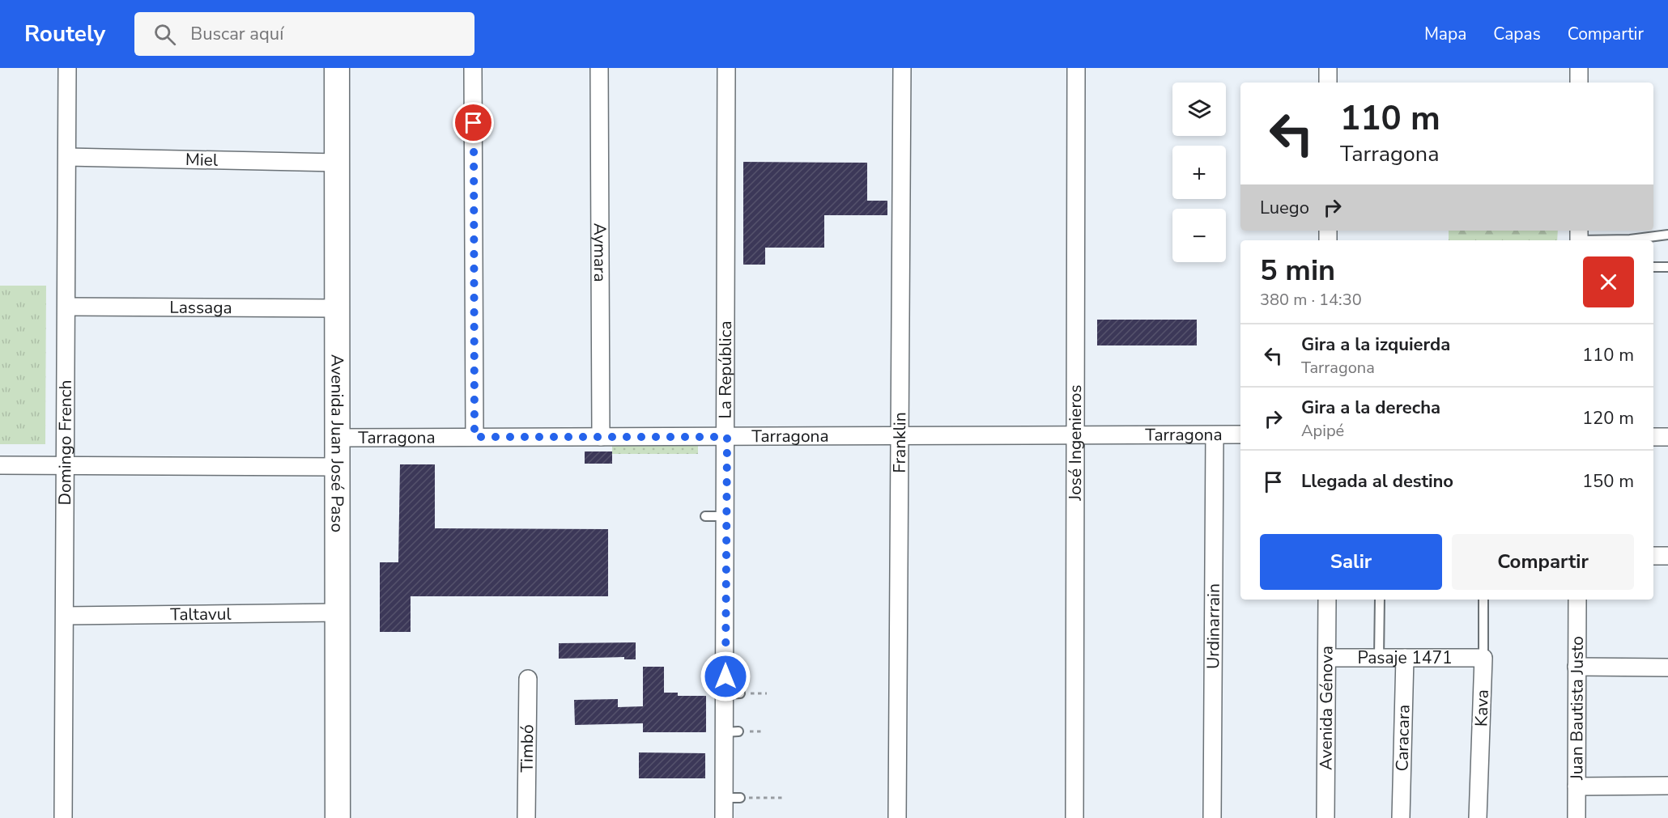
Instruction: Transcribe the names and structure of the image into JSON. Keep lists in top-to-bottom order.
{
  "streets": {
    "main road": ["Avenida Juan José Paso"],
    "street": [
      "Miel",
      "Aymara",
      "Lassaga",
      "La República",
      "Tarragona",
      "Domingo French",
      "Franklin",
      "José Ingenieros",
      "Taltavul",
      "Urdinarrain",
      "Pasaje 1471",
      "Juan Bautista Justo",
      "Avenida Génova",
      "Kava",
      "Caracara",
      "Timbó"
    ]
  },
  "crossings": [
    ["Miel", "Avenida Juan José Paso"],
    ["Miel", "Domingo French"],
    ["Aymara", "Tarragona"],
    ["Lassaga", "Avenida Juan José Paso"],
    ["Lassaga", "Domingo French"],
    ["La República", "Tarragona"],
    ["Tarragona", "Avenida Juan José Paso"],
    ["Tarragona", "Franklin"],
    ["Tarragona", "José Ingenieros"],
    ["Tarragona", "Urdinarrain"],
    ["Avenida Juan José Paso", "Taltavul"],
    ["Domingo French", "Taltavul"],
    ["Pasaje 1471", "Avenida Génova"],
    ["Pasaje 1471", "Kava"],
    ["Pasaje 1471", "Caracara"]
  ],
  "page": {
    "header": "Routely",
    "search": "Buscar aquí",
    "nav": ["Mapa", "Capas", "Compartir"],
    "map_buttons": ["+", "−"],
    "turn": ["110 m", "Tarragona"],
    "then": "Luego",
    "heading": ["5 min", "380 m · 14:30"],
    "list": [
      {
        "name": "Gira a la izquierda",
        "note": "Tarragona",
        "value": "110 m"
      },
      {
        "name": "Gira a la derecha",
        "note": "Apipé",
        "value": "120 m"
      },
      {
        "name": "Llegada al destino",
        "value": "150 m"
      }
    ],
    "buttons": ["Salir", "Compartir"]
  }
}
